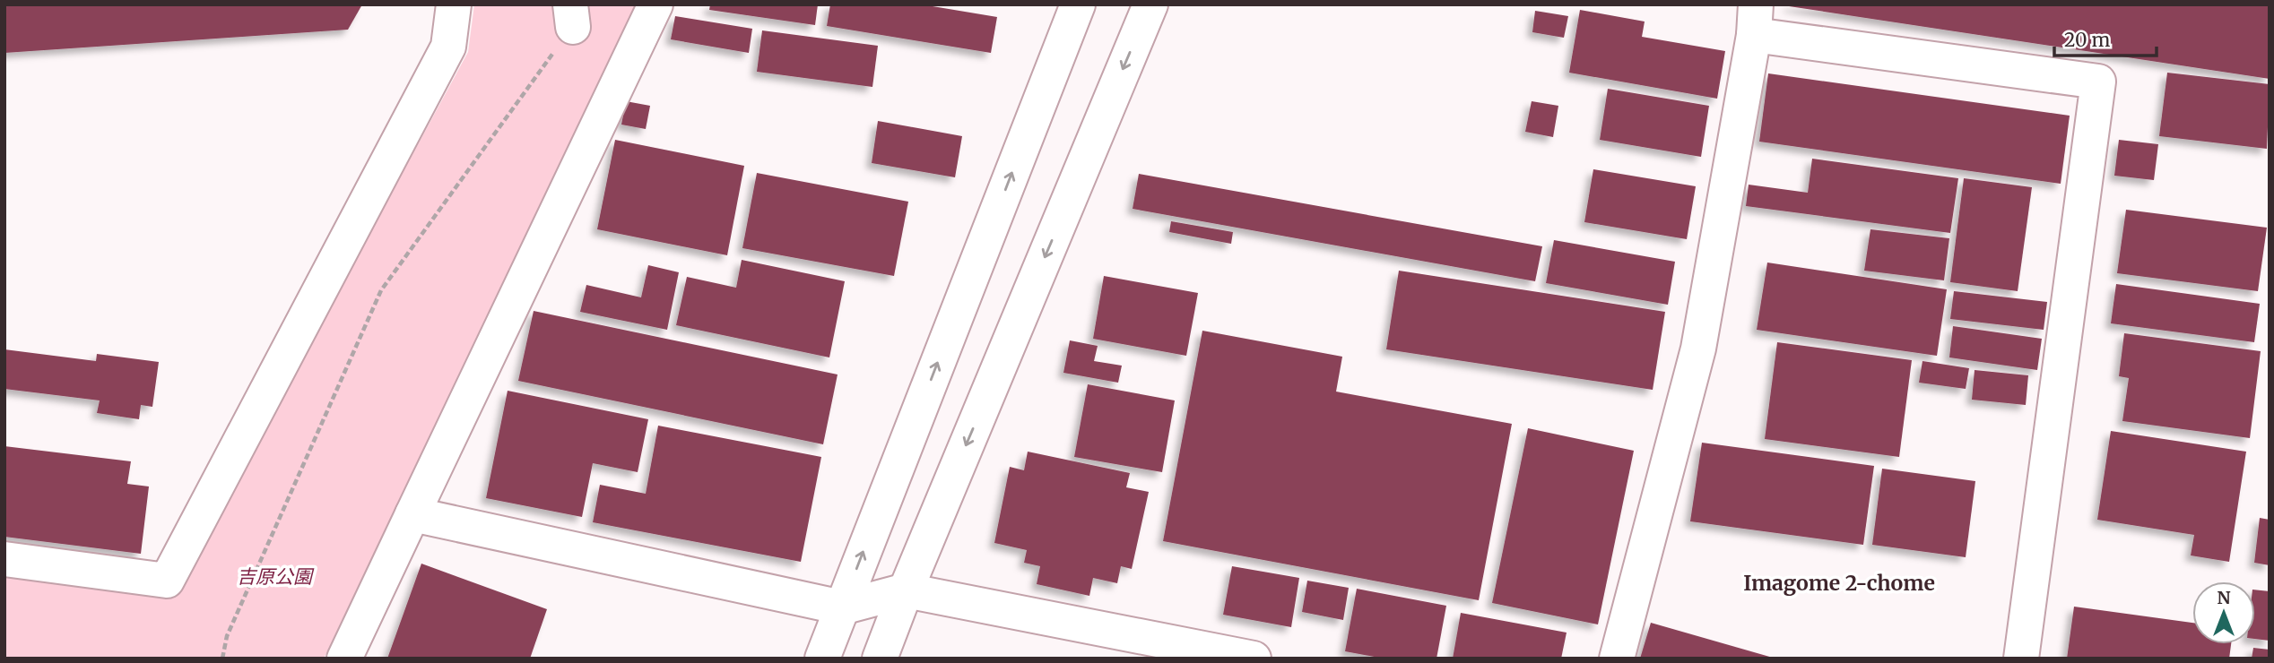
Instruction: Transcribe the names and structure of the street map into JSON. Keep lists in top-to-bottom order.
{
  "districts": ["Imagome 2-chome"],
  "parks": ["吉原公園"],
  "scale_bar": "20 m",
  "north": "top"
}
